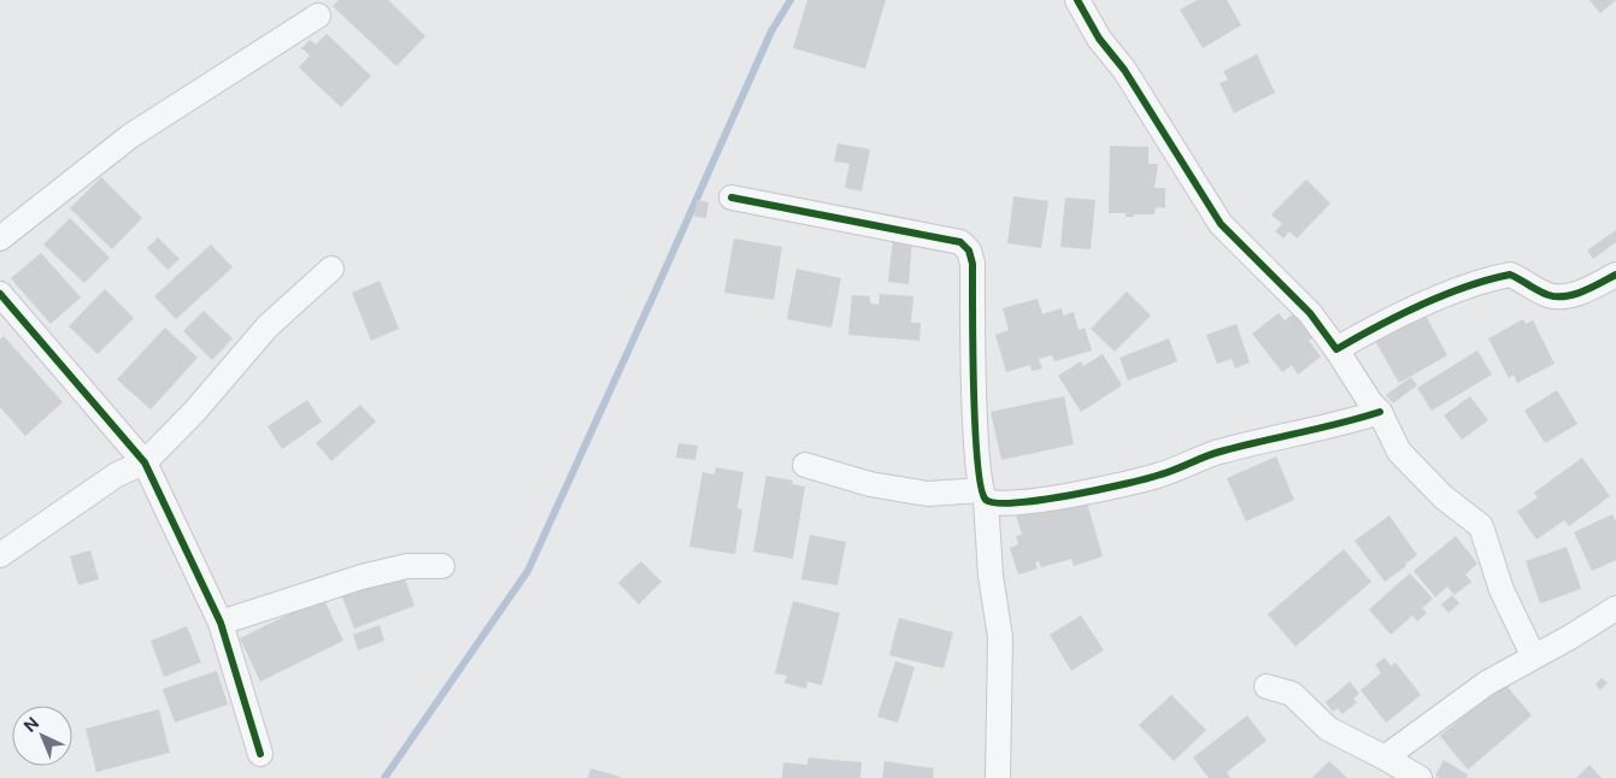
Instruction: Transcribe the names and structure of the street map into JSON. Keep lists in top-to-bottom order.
{
  "north": "top left"
}
